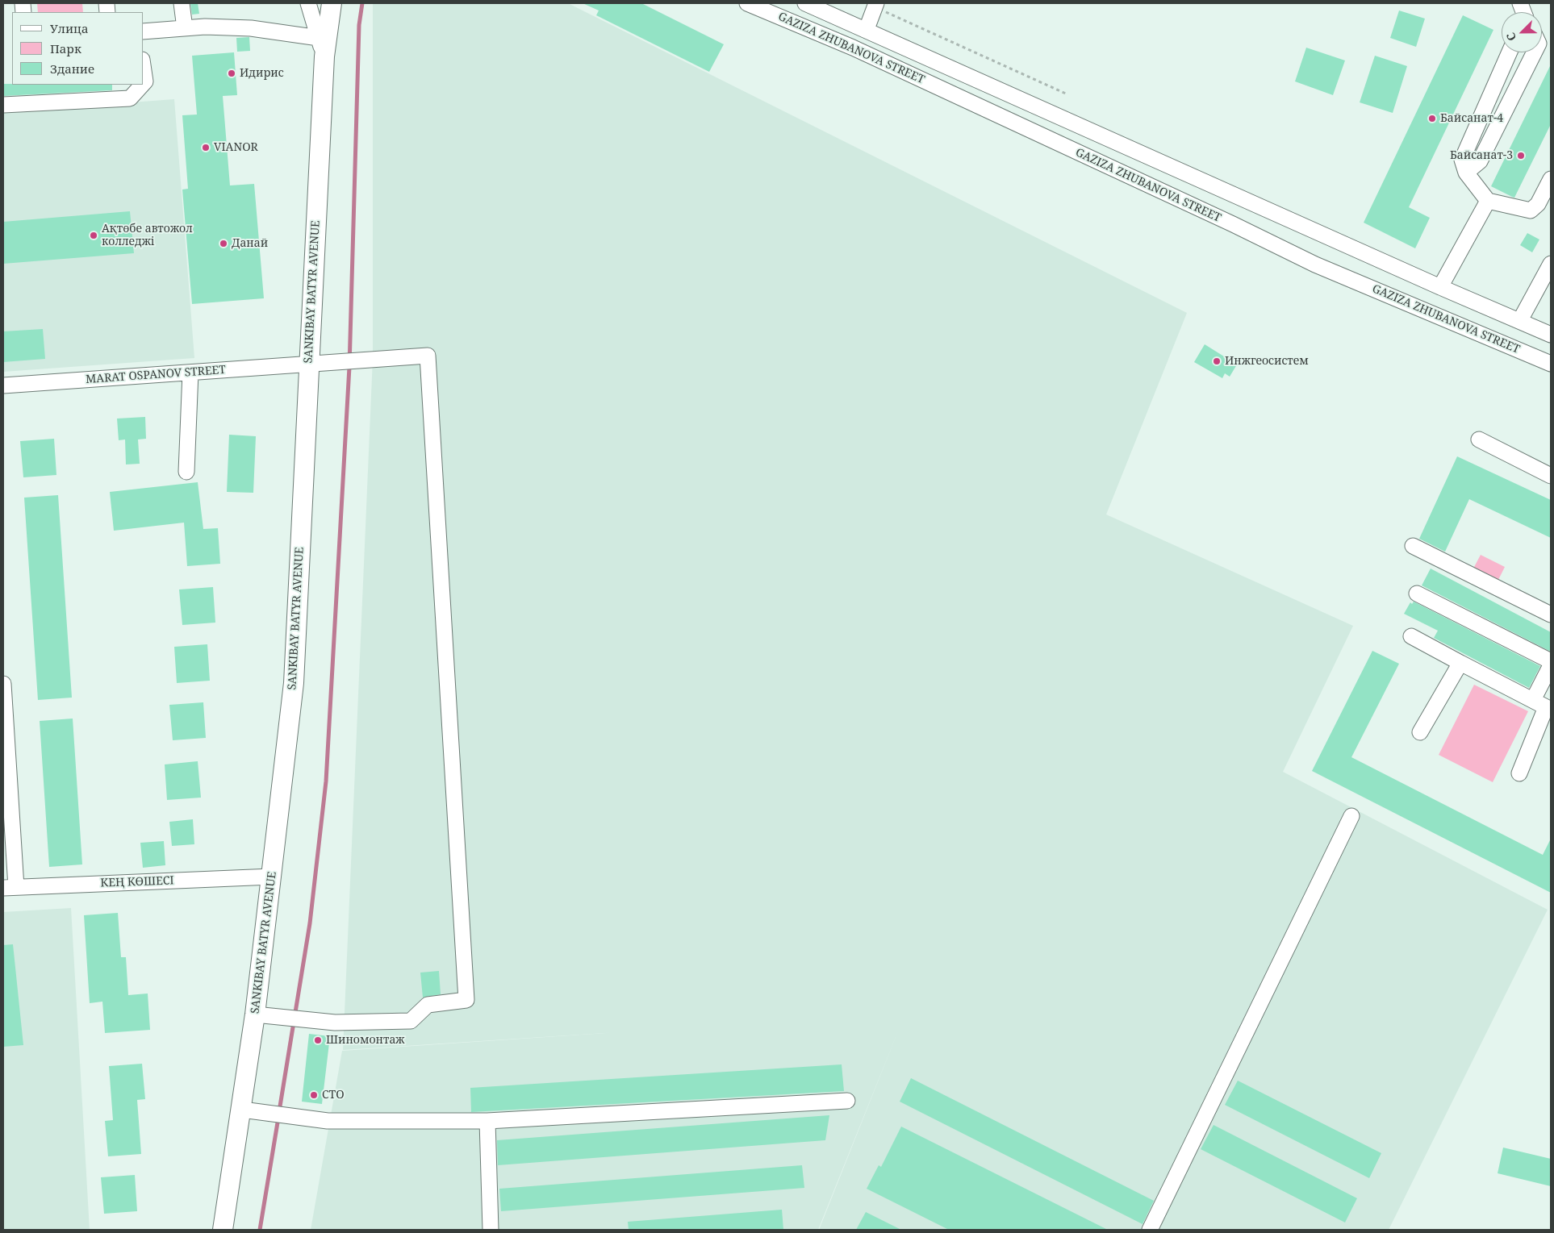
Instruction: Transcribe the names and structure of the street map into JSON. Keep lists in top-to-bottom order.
{
  "streets": {
    "main road": ["SANKIBAY BATYR AVENUE"],
    "street": ["GAZIZA ZHUBANOVA STREET", "MARAT OSPANOV STREET", "КЕҢ КӨШЕСІ"]
  },
  "crossings": [
    ["SANKIBAY BATYR AVENUE", "MARAT OSPANOV STREET"],
    ["SANKIBAY BATYR AVENUE", "КЕҢ КӨШЕСІ"]
  ],
  "places": [
    "Идирис",
    "Байсанат-4",
    "VIANOR",
    "Байсанат-3",
    "Ақтөбе автожол колледжі",
    "Данай",
    "Инжгеосистем",
    "Шиномонтаж",
    "СТО"
  ],
  "legend": ["Улица", "Парк", "Здание"],
  "north": "bottom left"
}
